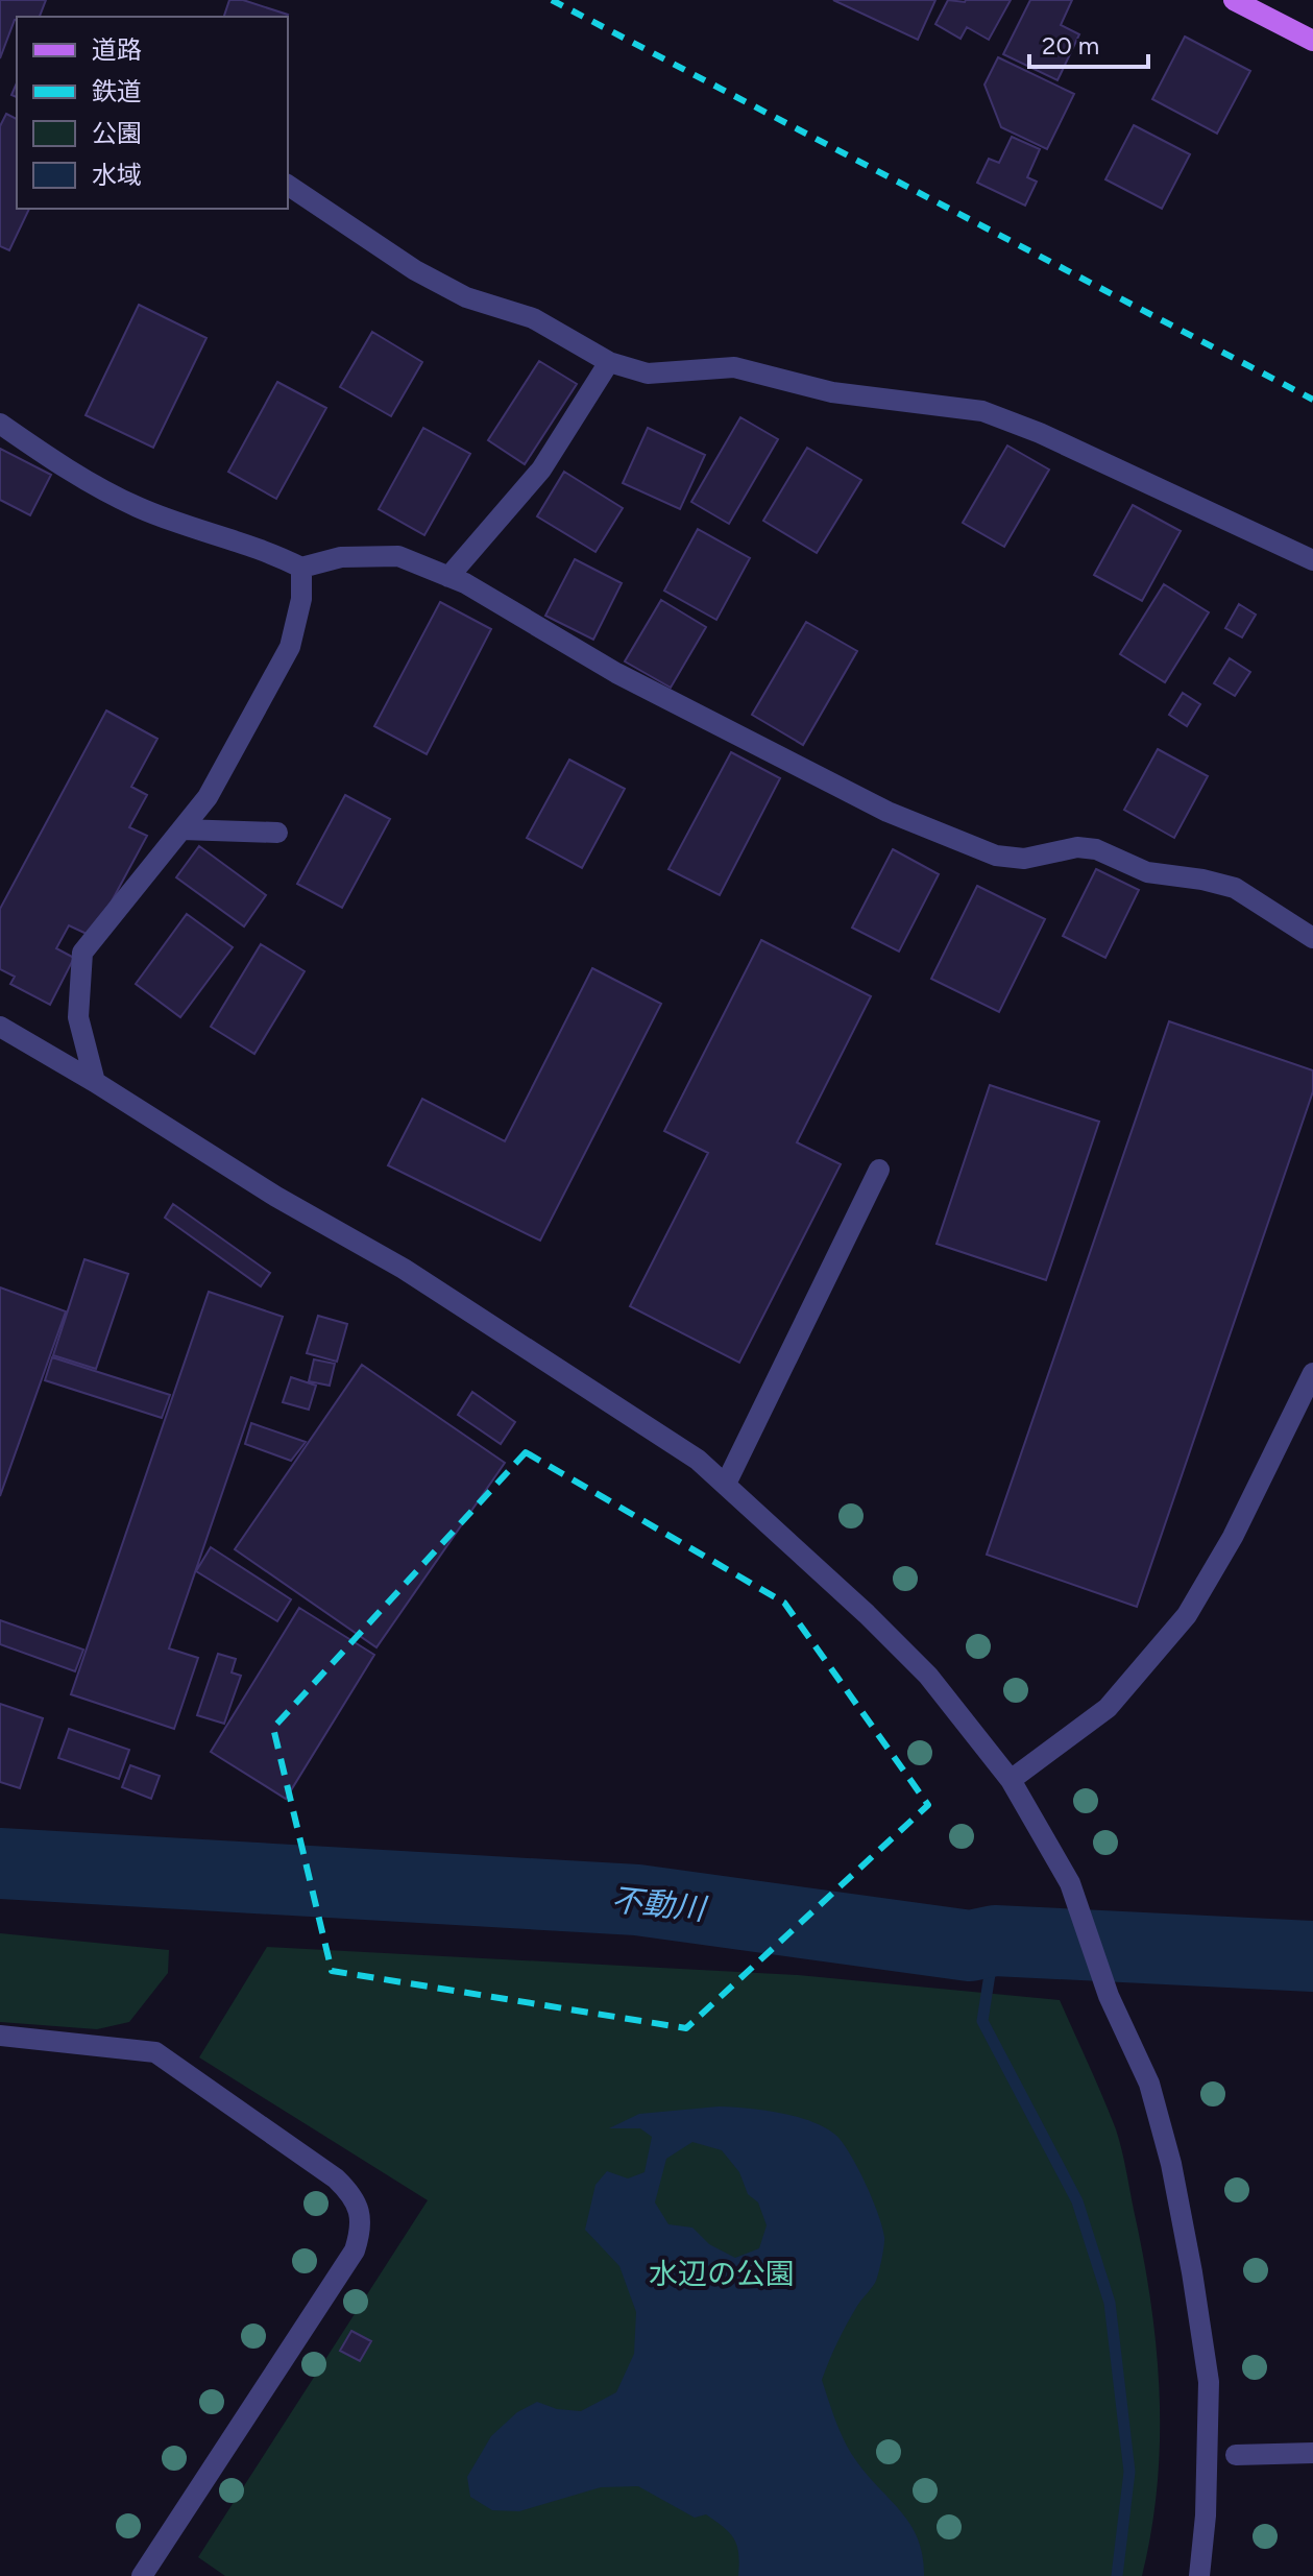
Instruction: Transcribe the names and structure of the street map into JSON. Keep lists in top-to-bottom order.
{
  "water": ["不動川"],
  "parks": ["水辺の公園"],
  "legend": [
    "道路",
    "鉄道",
    "公園",
    "水域"
  ],
  "scale_bar": "20 m"
}
